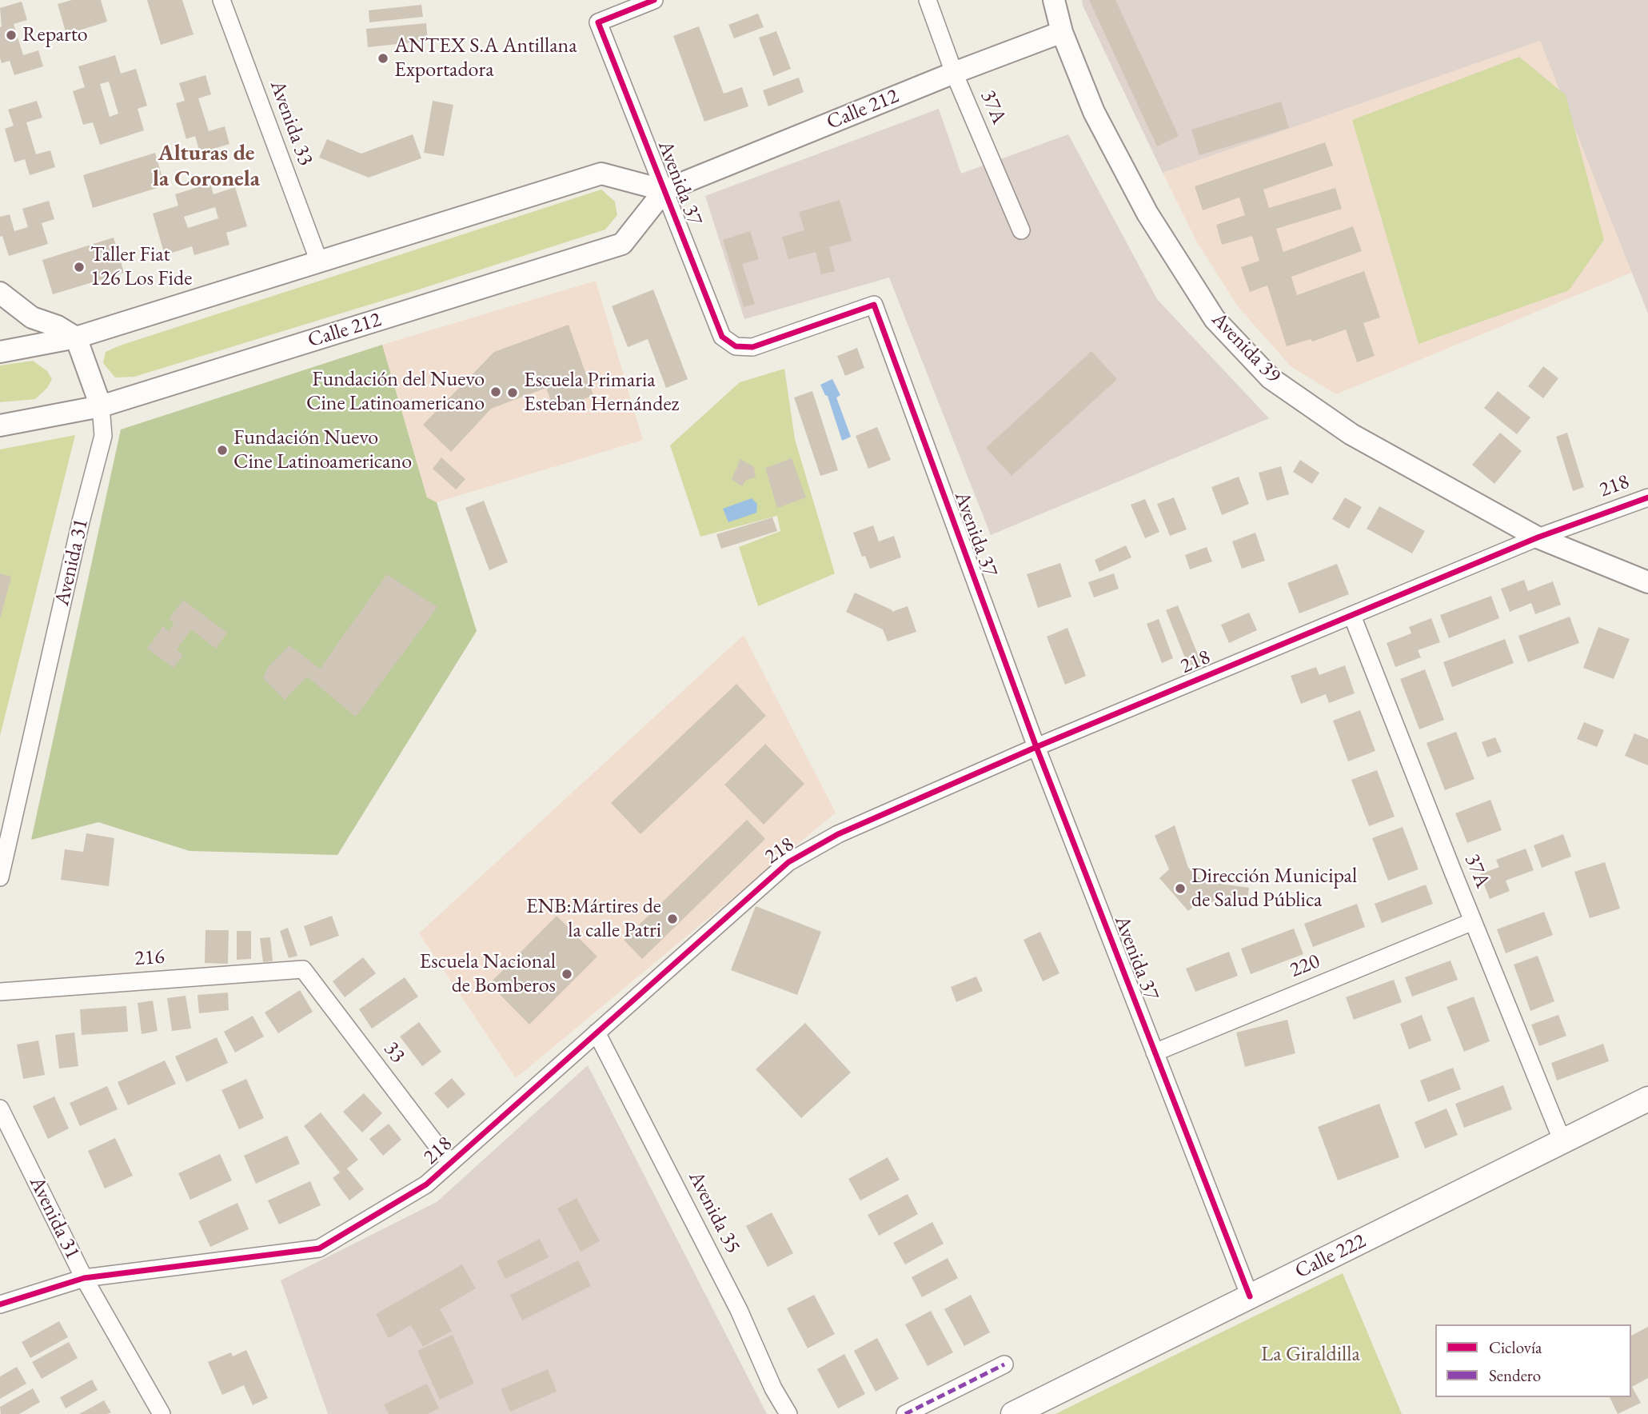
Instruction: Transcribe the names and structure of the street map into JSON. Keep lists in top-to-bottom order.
{
  "streets": {
    "main road": ["Calle 222"],
    "street": [
      "37A",
      "Calle 212",
      "Avenida 33",
      "Avenida 37",
      "Avenida 39",
      "218",
      "Avenida 31",
      "216",
      "220",
      "33",
      "Avenida 35"
    ]
  },
  "crossings": [
    ["37A", "Calle 212"],
    ["37A", "218"],
    ["37A", "220"],
    ["37A", "Calle 222"],
    ["Calle 212", "Avenida 37"],
    ["Calle 212", "Avenida 39"],
    ["Calle 212", "Avenida 31"],
    ["Avenida 37", "218"],
    ["Avenida 37", "220"],
    ["Avenida 37", "Calle 222"],
    ["Avenida 39", "218"],
    ["218", "Avenida 31"],
    ["218", "33"],
    ["218", "Avenida 35"],
    ["216", "33"]
  ],
  "districts": ["Alturas de la Coronela"],
  "parks": ["La Giraldilla"],
  "places": [
    "Reparto",
    "ANTEX S.A Antillana Exportadora",
    "Taller Fiat 126 Los Fide",
    "Fundación del Nuevo Cine Latinoamericano",
    "Escuela Primaria Esteban Hernández",
    "Fundación Nuevo Cine Latinoamericano",
    "Dirección Municipal de Salud Pública",
    "ENB:Mártires de la calle Patri",
    "Escuela Nacional de Bomberos"
  ],
  "legend": ["Ciclovía", "Sendero"]
}
